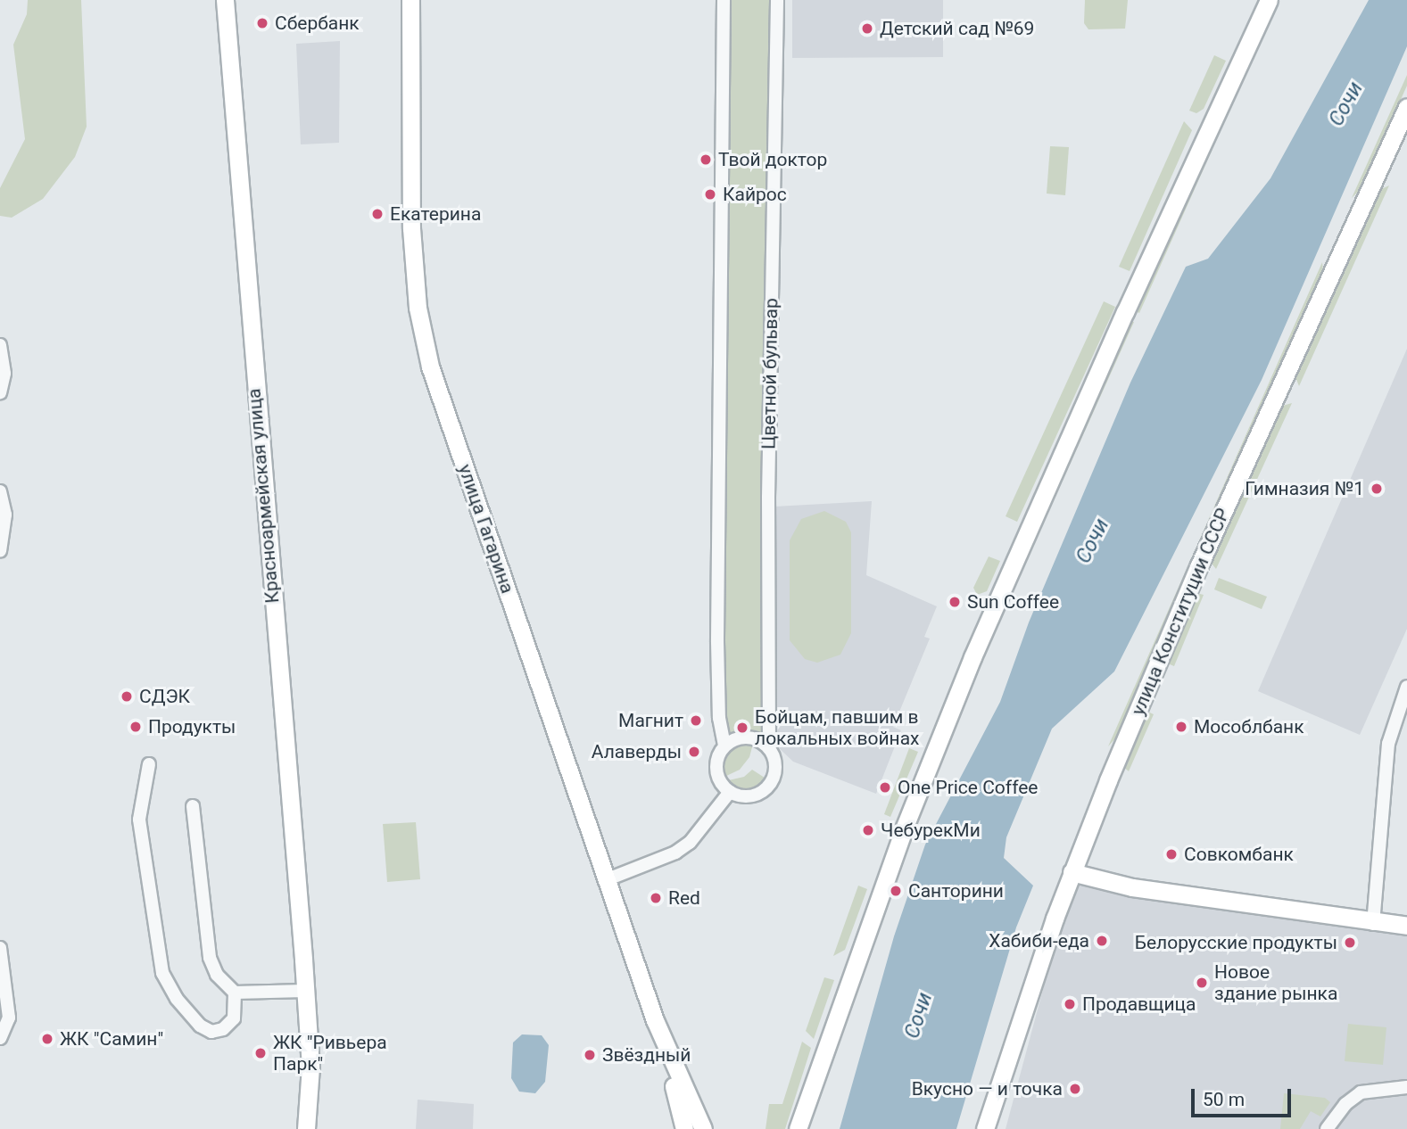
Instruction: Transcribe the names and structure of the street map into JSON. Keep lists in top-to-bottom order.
{
  "streets": {
    "street": [
      "Цветной бульвар",
      "Красноармейская улица",
      "улица Гагарина",
      "улица Конституции СССР"
    ]
  },
  "water": ["Сочи"],
  "places": [
    "Сбербанк",
    "Детский сад №69",
    "Твой доктор",
    "Кайрос",
    "Екатерина",
    "Гимназия №1",
    "Sun Coffee",
    "СДЭК",
    "Магнит",
    "Продукты",
    "Мособлбанк",
    "Бойцам, павшим в локальных войнах",
    "Алаверды",
    "One Price Coffee",
    "ЧебурекМи",
    "Совкомбанк",
    "Санторини",
    "Red",
    "Хабиби-еда",
    "Белорусские продукты",
    "Новое здание рынка",
    "Продавщица",
    "ЖК \"Самин\"",
    "ЖК \"Ривьера Парк\"",
    "Звёздный",
    "Вкусно — и точка"
  ],
  "scale_bar": "50 m"
}
